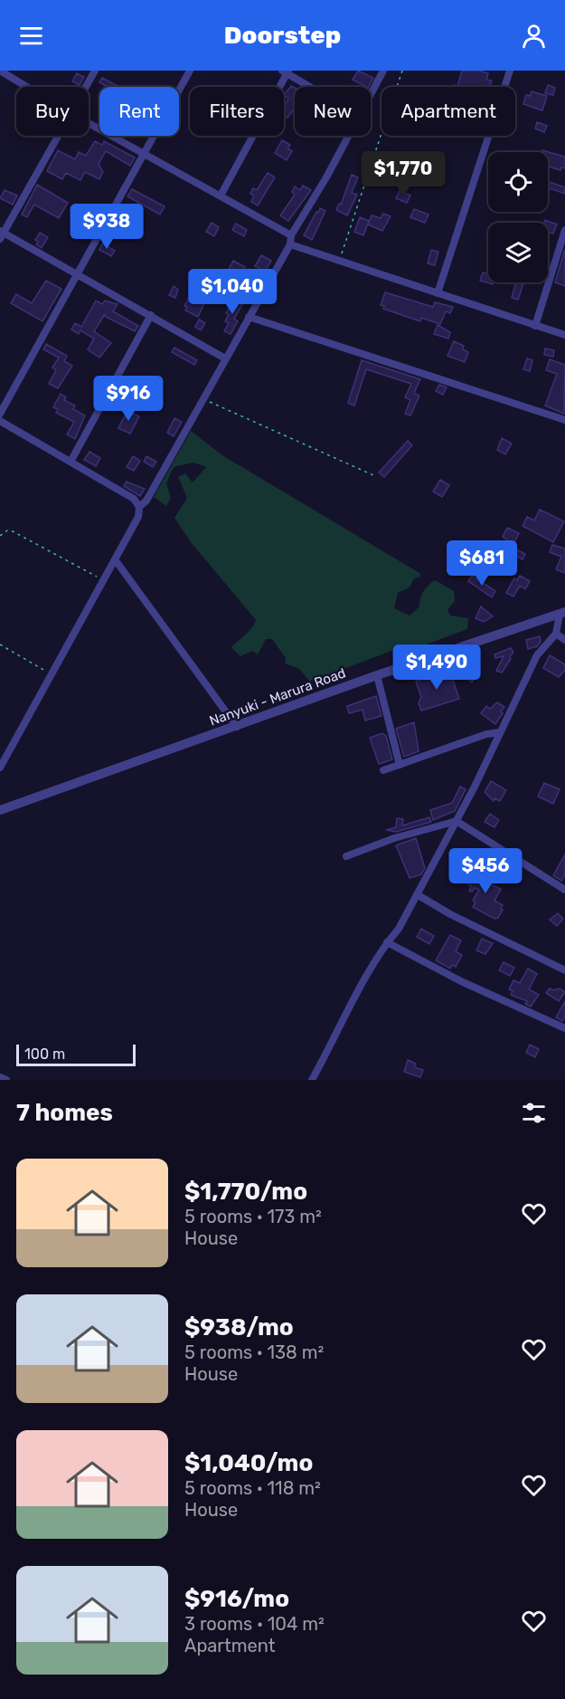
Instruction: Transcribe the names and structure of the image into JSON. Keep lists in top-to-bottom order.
{
  "streets": {
    "street": ["Nanyuki - Marura Road"]
  },
  "scale_bar": "100 m",
  "page": {
    "header": "Doorstep",
    "chip": [
      "Buy",
      "Rent",
      "Filters",
      "New",
      "Apartment"
    ],
    "price": [
      "$1,770",
      "$938",
      "$1,040",
      "$916",
      "$681",
      "$1,490",
      "$456"
    ],
    "scale": "100 m",
    "heading": "7 homes",
    "list": [
      {
        "name": "$1,770/mo",
        "note": "5 rooms · 173 m² · House"
      },
      {
        "name": "$938/mo",
        "note": "5 rooms · 138 m² · House"
      },
      {
        "name": "$1,040/mo",
        "note": "5 rooms · 118 m² · House"
      },
      {
        "name": "$916/mo",
        "note": "3 rooms · 104 m² · Apartment"
      }
    ]
  }
}
